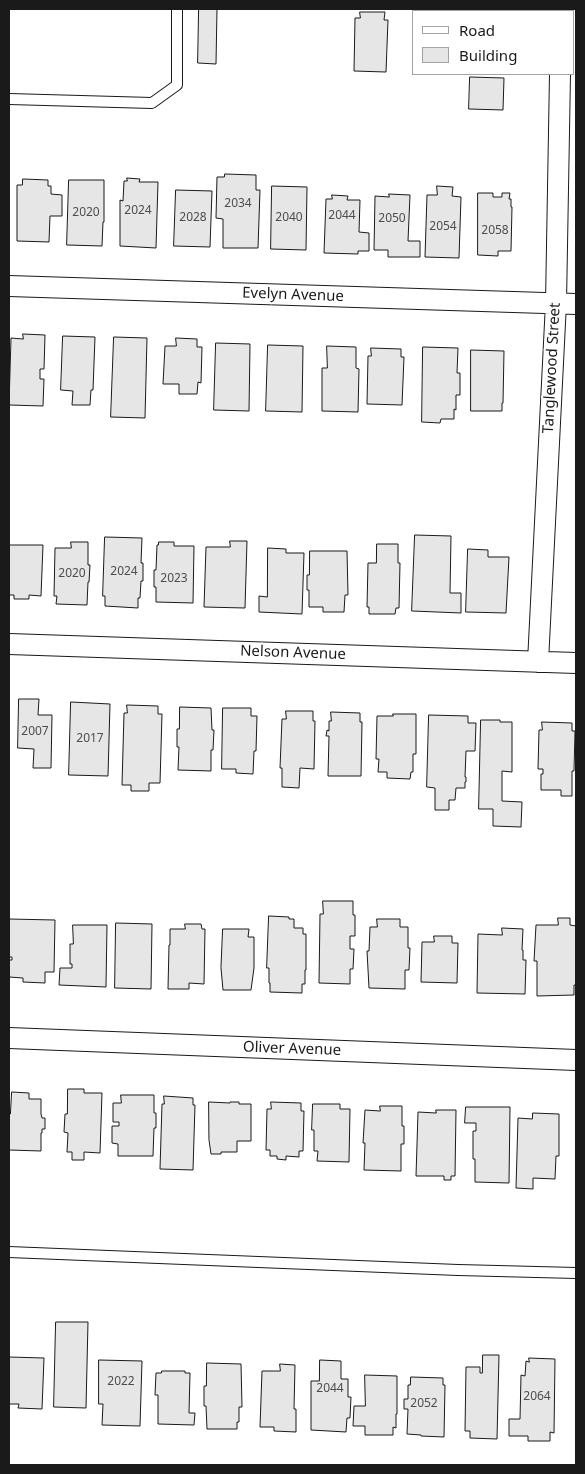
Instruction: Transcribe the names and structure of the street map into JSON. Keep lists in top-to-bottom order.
{
  "streets": {
    "street": [
      "Evelyn Avenue",
      "Tanglewood Street",
      "Nelson Avenue",
      "Oliver Avenue"
    ]
  },
  "crossings": [
    ["Evelyn Avenue", "Tanglewood Street"],
    ["Tanglewood Street", "Nelson Avenue"]
  ],
  "house_numbers": [
    "2034",
    "2024",
    "2020",
    "2044",
    "2028",
    "2040",
    "2050",
    "2054",
    "2058",
    "2024",
    "2020",
    "2023",
    "2007",
    "2017",
    "2022",
    "2044",
    "2064",
    "2052"
  ],
  "legend": ["Road", "Building"]
}
